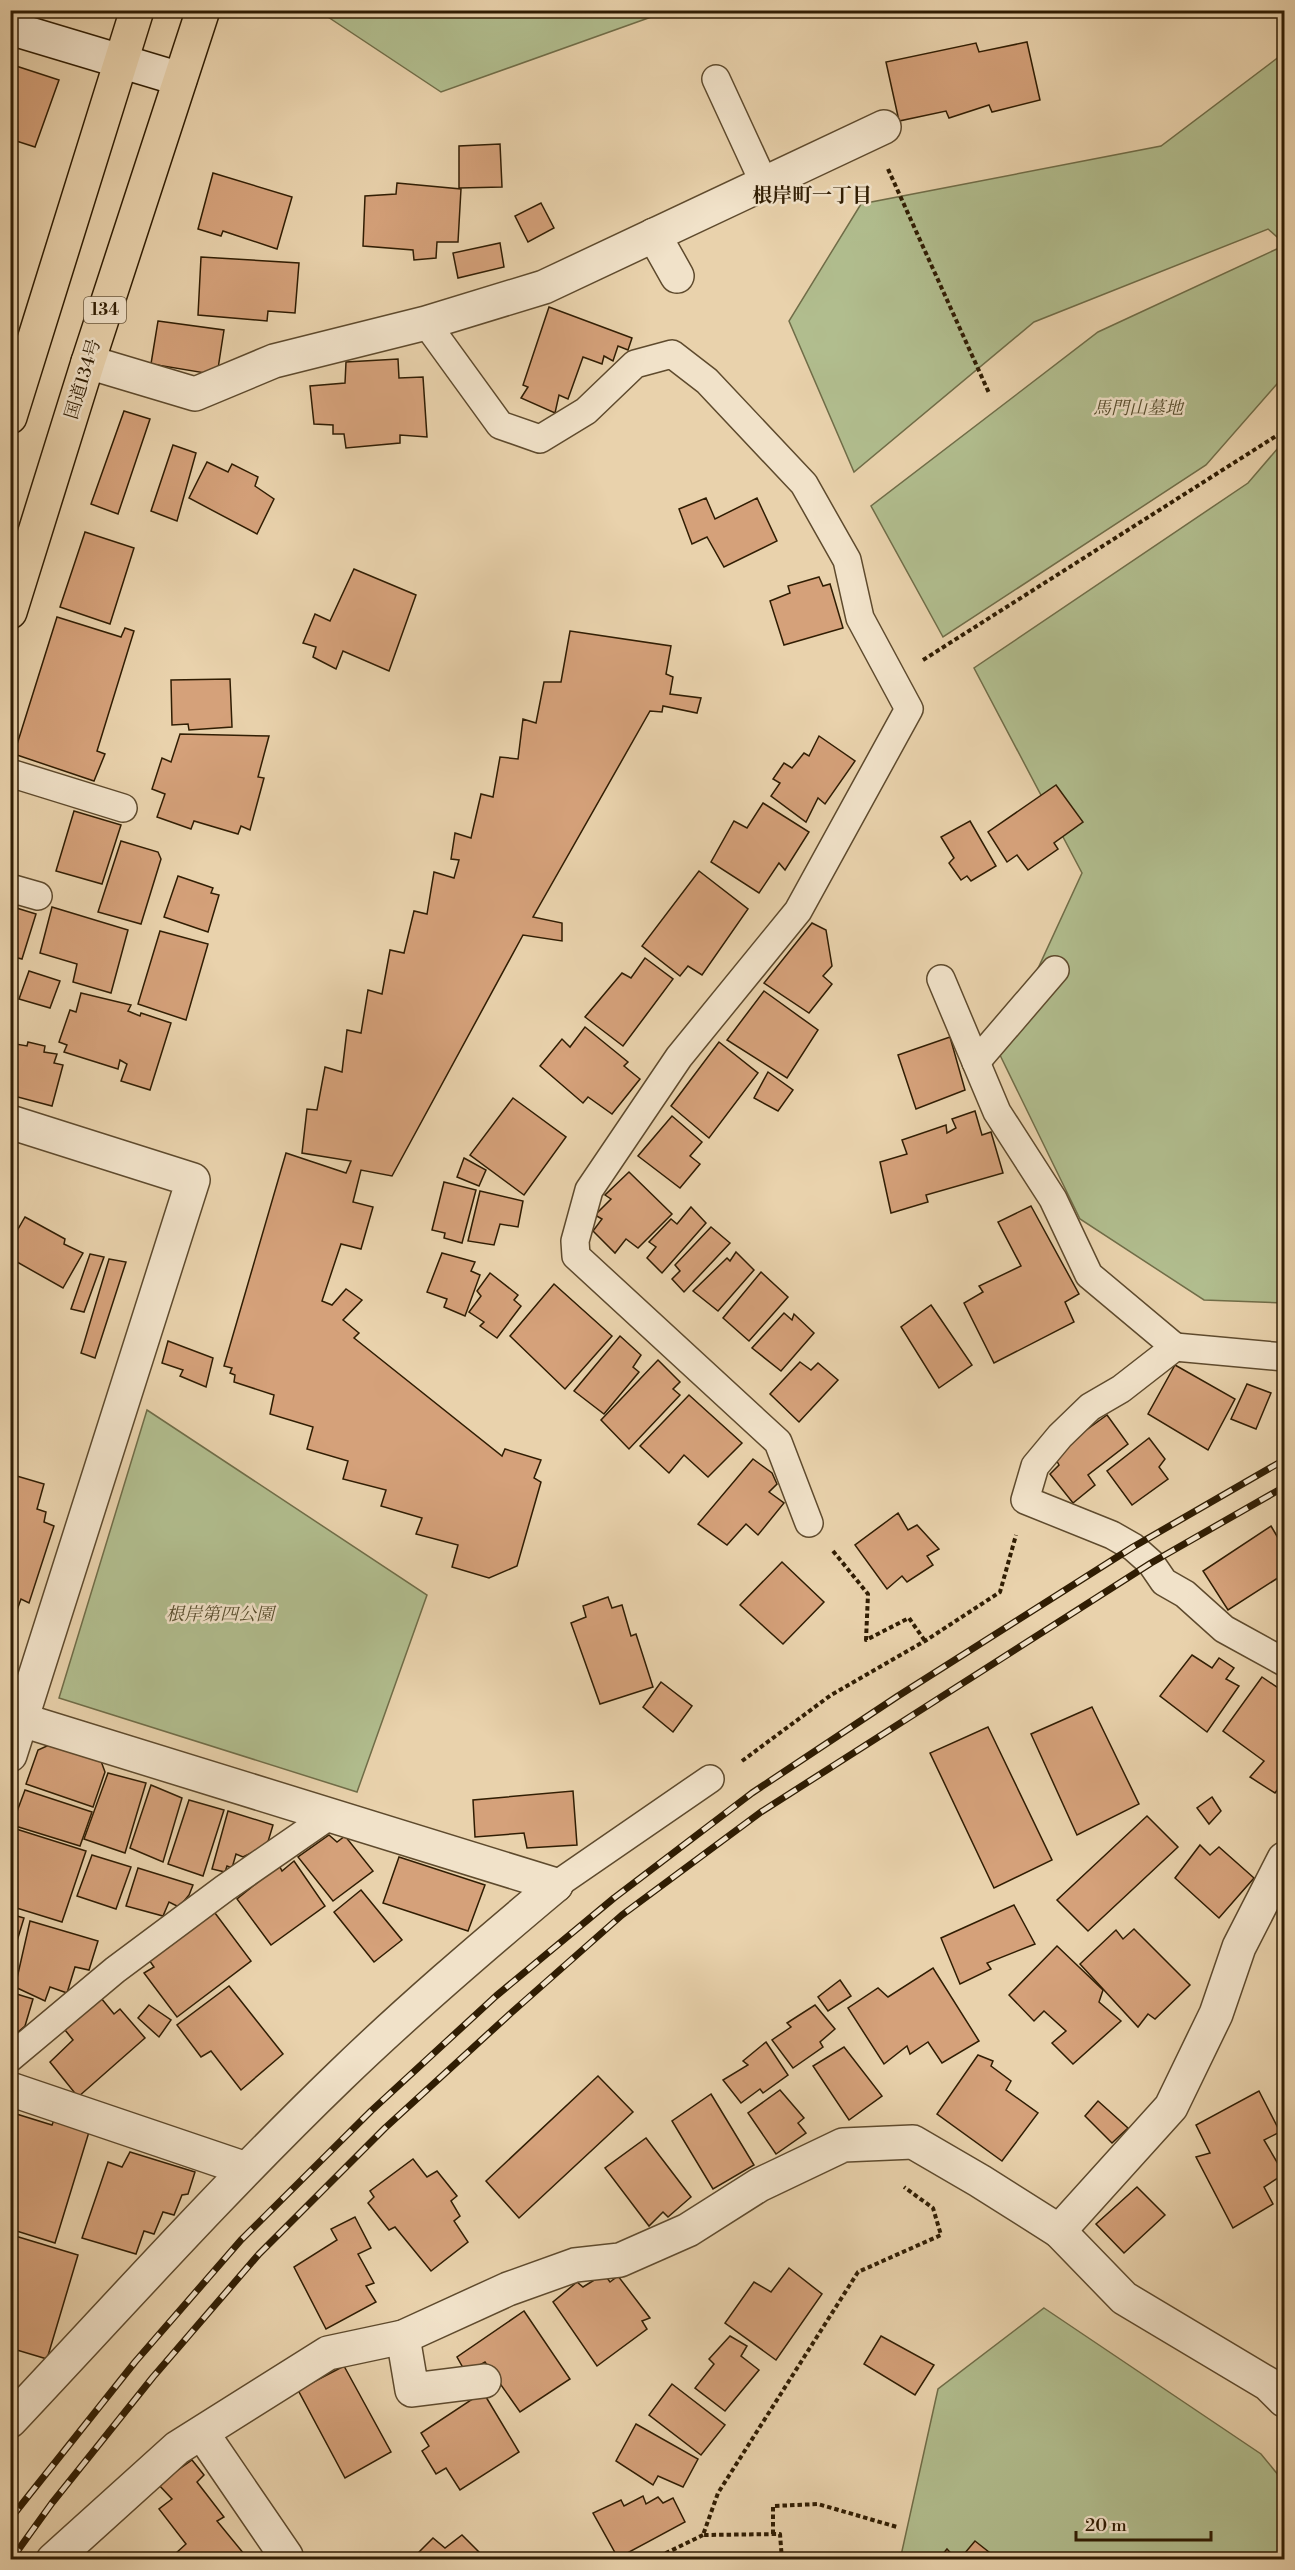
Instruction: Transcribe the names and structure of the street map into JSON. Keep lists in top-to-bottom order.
{
  "streets": {
    "highway": ["134", "国道134号"]
  },
  "districts": ["根岸町一丁目"],
  "parks": ["馬門山墓地", "根岸第四公園"],
  "scale_bar": "20 m"
}
